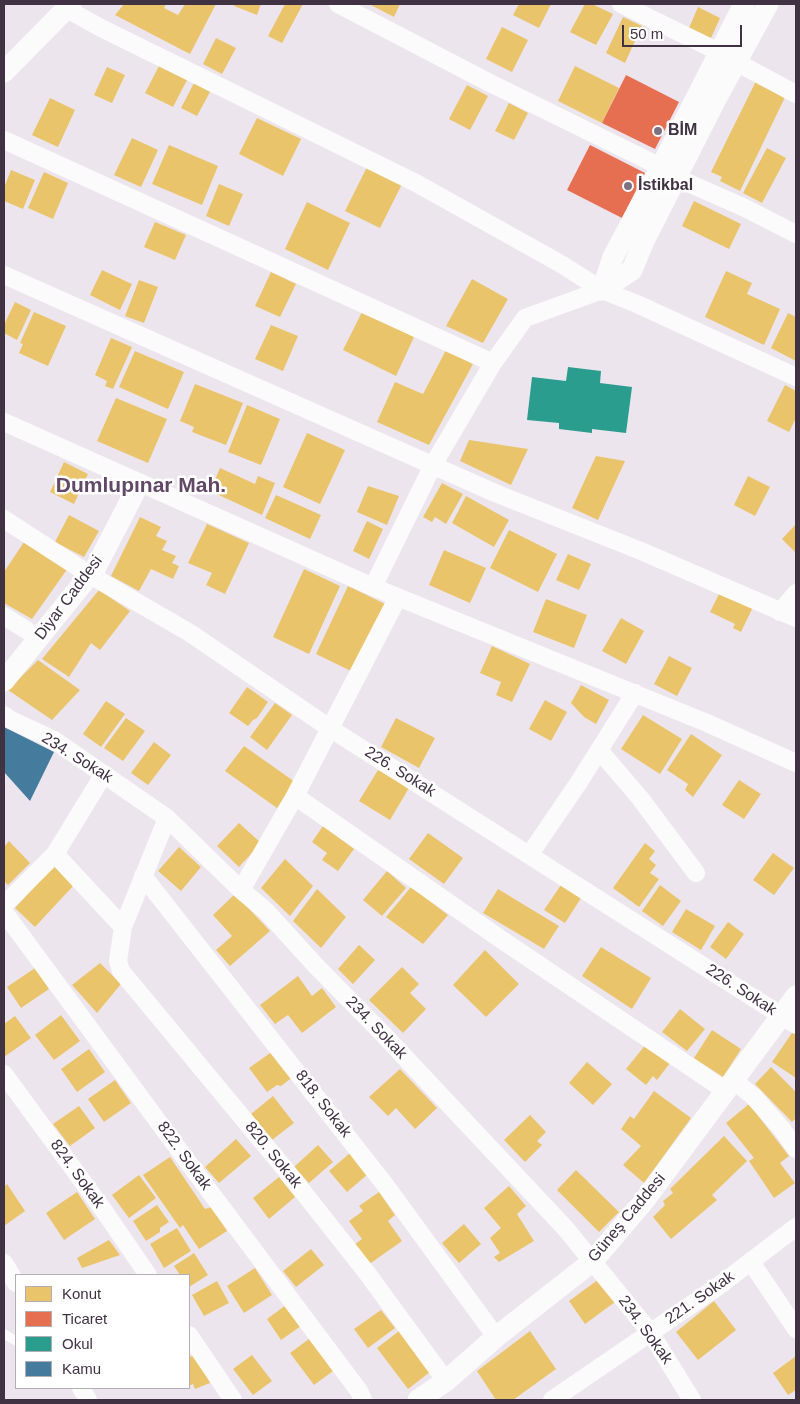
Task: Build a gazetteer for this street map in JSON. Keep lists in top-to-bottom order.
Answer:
{
  "streets": {
    "street": [
      "Diyar Caddesi",
      "234. Sokak",
      "226. Sokak",
      "818. Sokak",
      "820. Sokak",
      "822. Sokak",
      "824. Sokak",
      "Güneş Caddesi",
      "221. Sokak"
    ]
  },
  "crossings": [
    ["Diyar Caddesi", "226. Sokak"],
    ["234. Sokak", "820. Sokak"],
    ["234. Sokak", "Güneş Caddesi"],
    ["234. Sokak", "221. Sokak"],
    ["226. Sokak", "Güneş Caddesi"],
    ["818. Sokak", "820. Sokak"],
    ["818. Sokak", "Güneş Caddesi"],
    ["820. Sokak", "Güneş Caddesi"]
  ],
  "districts": ["Dumlupınar Mah."],
  "places": ["BİM", "İstikbal"],
  "legend": [
    "Konut",
    "Ticaret",
    "Okul",
    "Kamu"
  ],
  "scale_bar": "50 m"
}
